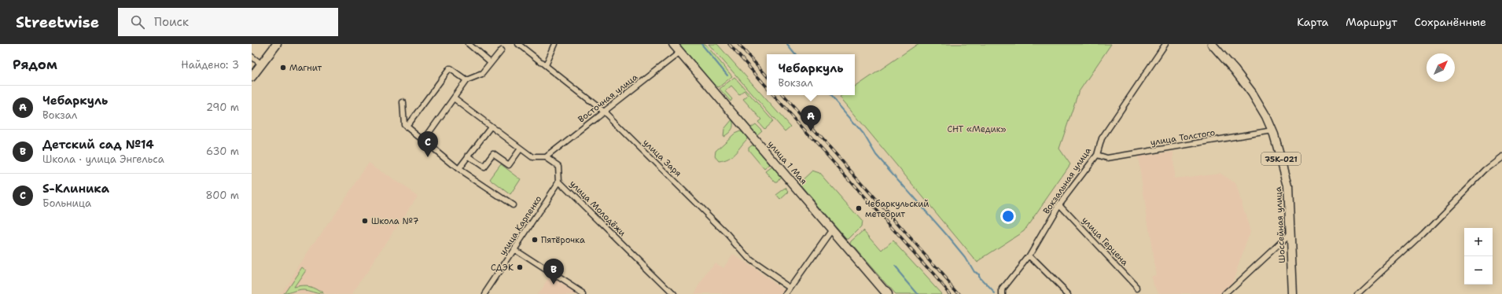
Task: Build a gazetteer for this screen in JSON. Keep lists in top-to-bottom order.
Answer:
{
  "streets": {
    "main road": ["75К-021", "улица 1 Мая", "Шоссейная улица"],
    "street": [
      "Восточная улица",
      "улица Толстого",
      "улица Заря",
      "Вокзальная улица",
      "улица Молодёжи",
      "улица Карпенко",
      "улица Герцена"
    ]
  },
  "crossings": [
    ["Восточная улица", "улица Заря"],
    ["Восточная улица", "улица 1 Мая"],
    ["Восточная улица", "улица Молодёжи"],
    ["улица Толстого", "Вокзальная улица"],
    ["улица Толстого", "Шоссейная улица"],
    ["Вокзальная улица", "улица Герцена"],
    ["улица Молодёжи", "улица Карпенко"]
  ],
  "parks": ["СНТ «Медик»"],
  "places": [
    "Магнит",
    "Чебаркульский метеорит",
    "Школа №7",
    "Пятёрочка",
    "СДЭК"
  ],
  "north": "top right",
  "page": {
    "header": "Streetwise",
    "search": "Поиск",
    "nav": ["Карта", "Маршрут", "Сохранённые"],
    "heading": ["Рядом", "Найдено: 3"],
    "popup": ["Чебаркуль", "Вокзал"],
    "list": [
      {
        "mark": "A",
        "name": "Чебаркуль",
        "note": "Вокзал",
        "value": "290 m"
      },
      {
        "mark": "B",
        "name": "Детский сад №14",
        "note": "Школа · улица Энгельса",
        "value": "630 m"
      },
      {
        "mark": "C",
        "name": "S-Клиника",
        "note": "Больница",
        "value": "800 m"
      }
    ],
    "pins": ["A", "C", "B"],
    "map_buttons": ["+", "−"]
  }
}
